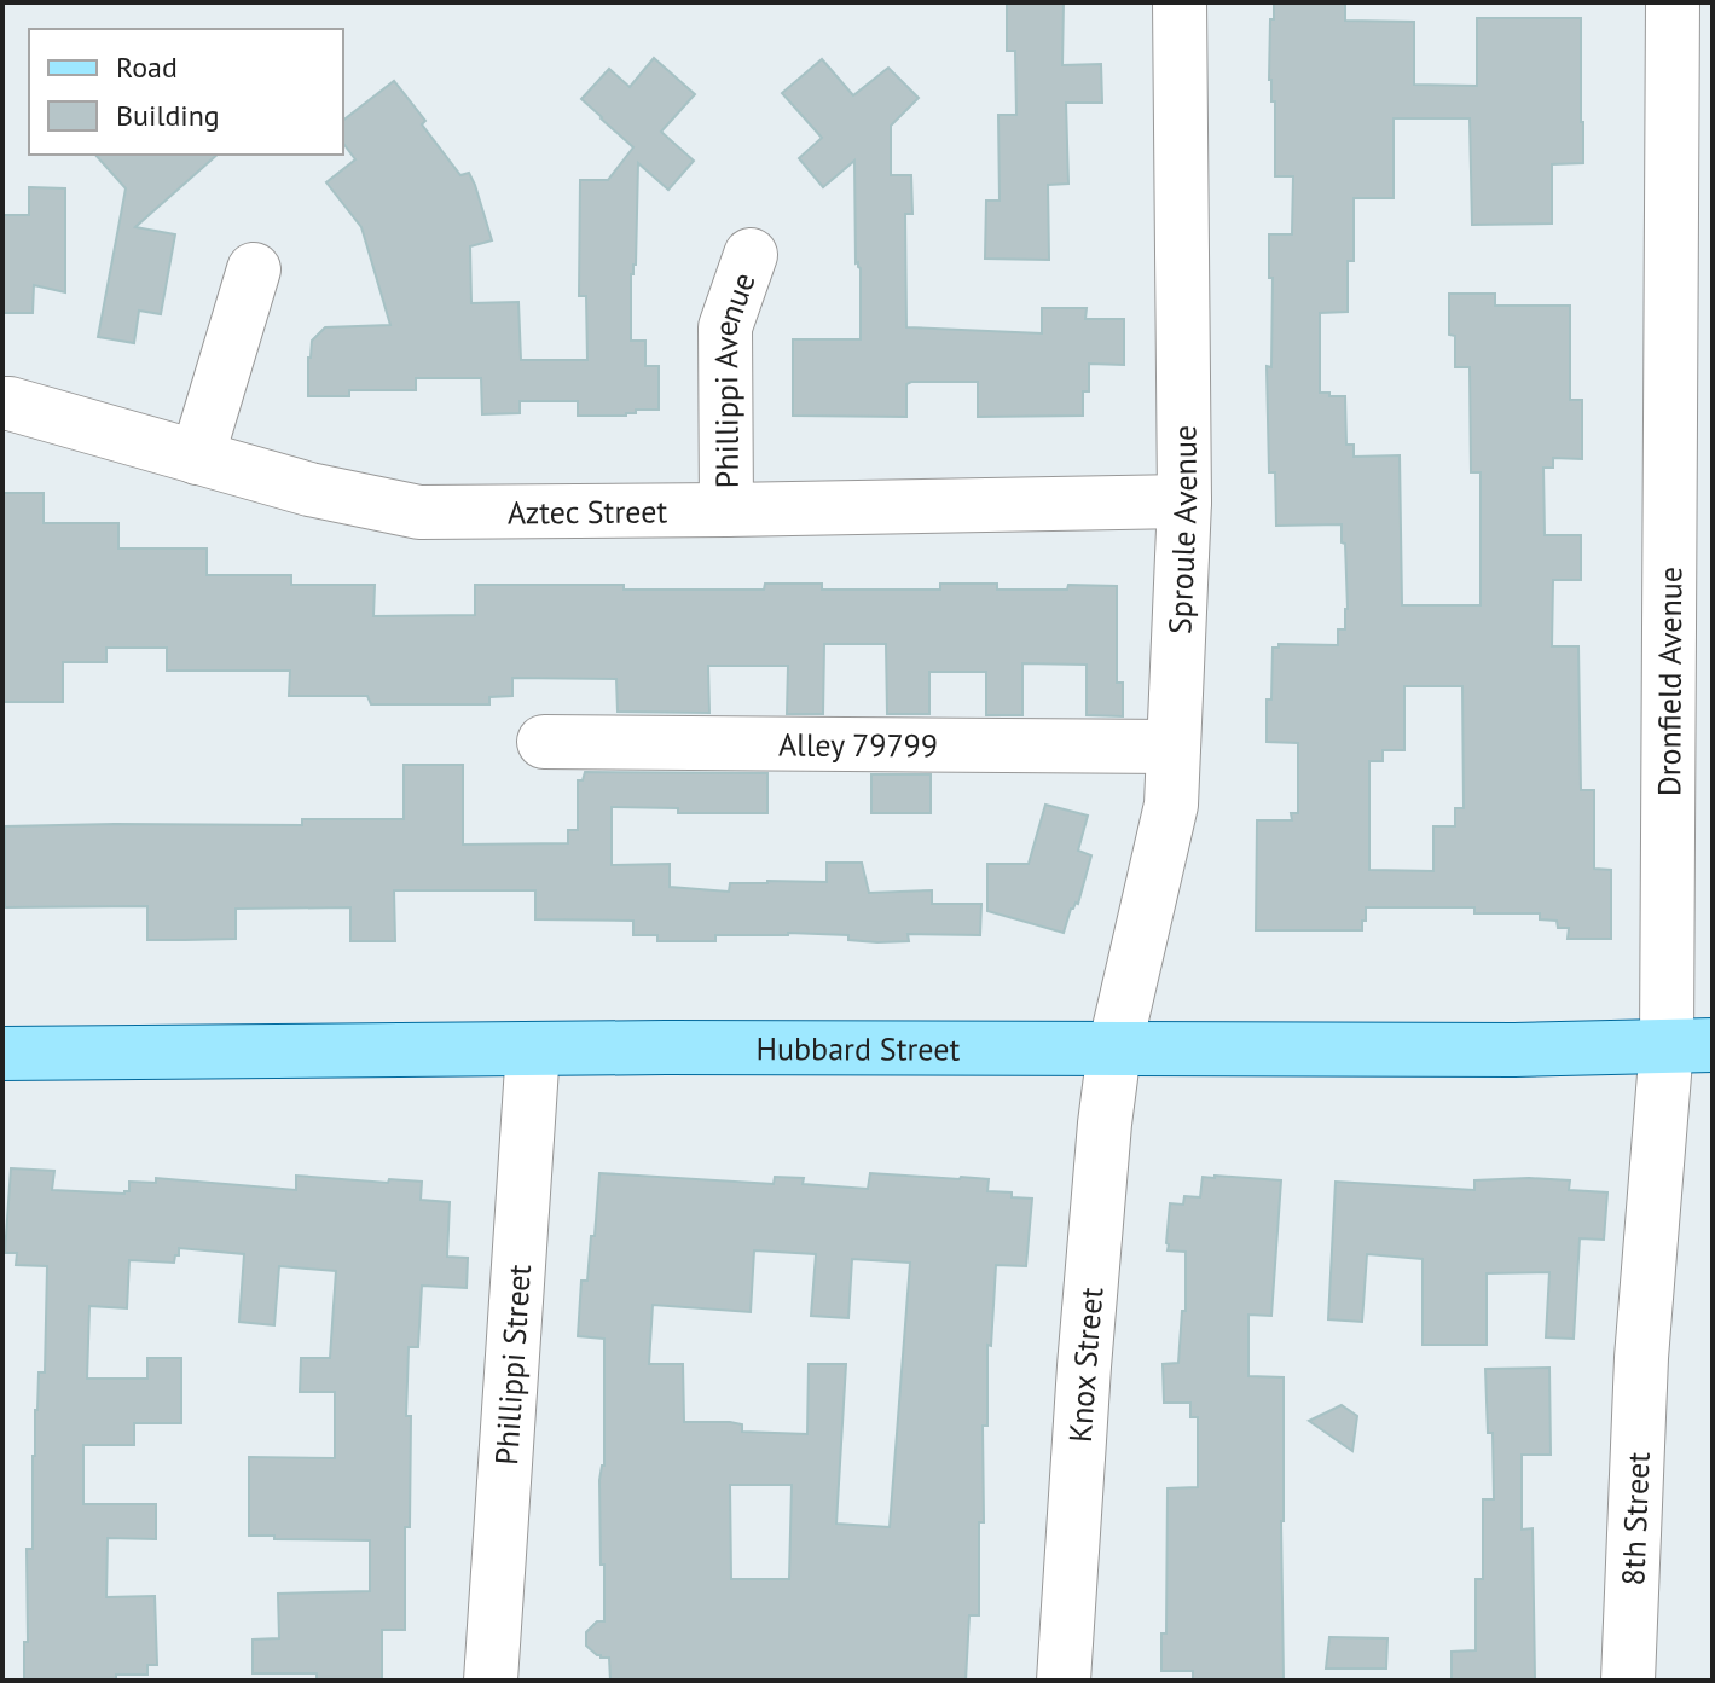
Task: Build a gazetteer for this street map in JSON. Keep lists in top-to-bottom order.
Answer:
{
  "streets": {
    "main road": ["Hubbard Street"],
    "street": [
      "Phillippi Avenue",
      "Aztec Street",
      "Sproule Avenue",
      "Dronfield Avenue",
      "Alley 79799",
      "Phillippi Street",
      "Knox Street",
      "8th Street"
    ]
  },
  "crossings": [
    ["Phillippi Avenue", "Aztec Street"],
    ["Aztec Street", "Sproule Avenue"],
    ["Sproule Avenue", "Alley 79799"],
    ["Sproule Avenue", "Hubbard Street"],
    ["Sproule Avenue", "Knox Street"],
    ["Dronfield Avenue", "Hubbard Street"],
    ["Dronfield Avenue", "8th Street"],
    ["Hubbard Street", "Phillippi Street"],
    ["Hubbard Street", "Knox Street"]
  ],
  "legend": ["Road", "Building"]
}
